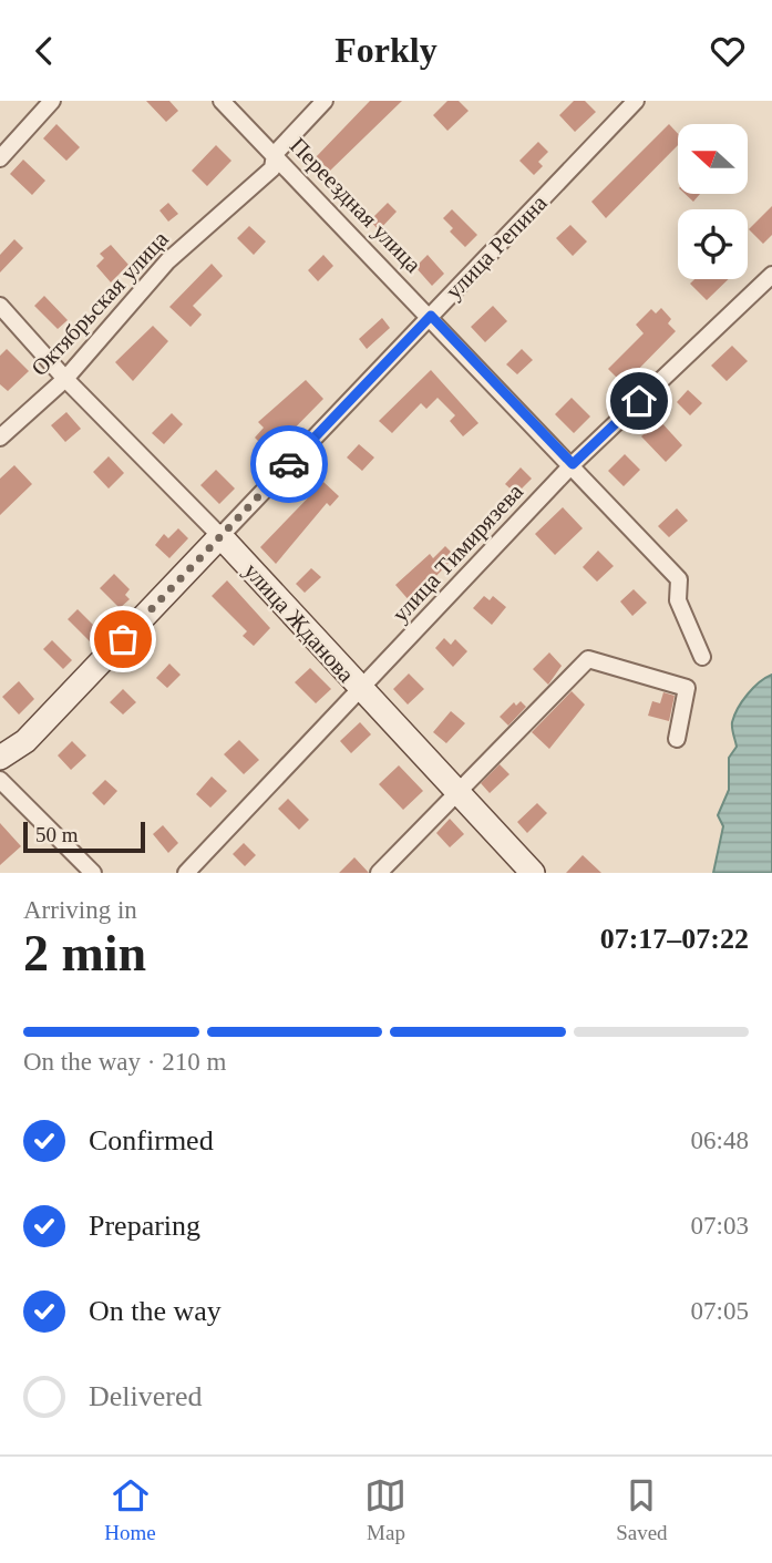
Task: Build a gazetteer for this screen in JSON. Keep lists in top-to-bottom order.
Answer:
{
  "streets": {
    "street": [
      "Переездная улица",
      "улица Репина",
      "Октябрьская улица",
      "улица Тимирязева",
      "улица Жданова"
    ]
  },
  "crossings": [
    ["Переездная улица", "улица Репина"],
    ["Переездная улица", "Октябрьская улица"],
    ["Переездная улица", "улица Тимирязева"],
    ["улица Репина", "улица Жданова"],
    ["Октябрьская улица", "улица Жданова"],
    ["улица Тимирязева", "улица Жданова"]
  ],
  "scale_bar": "50 m",
  "north": "left",
  "page": {
    "header": "Forkly",
    "scale": "50 m",
    "heading": ["2 min", "Arriving in", "07:17–07:22"],
    "bar": "On the way · 210 m",
    "list": [
      ["Confirmed", "06:48"],
      ["Preparing", "07:03"],
      ["On the way", "07:05"],
      "Delivered"
    ],
    "tabs": ["Home", "Map", "Saved"]
  }
}
